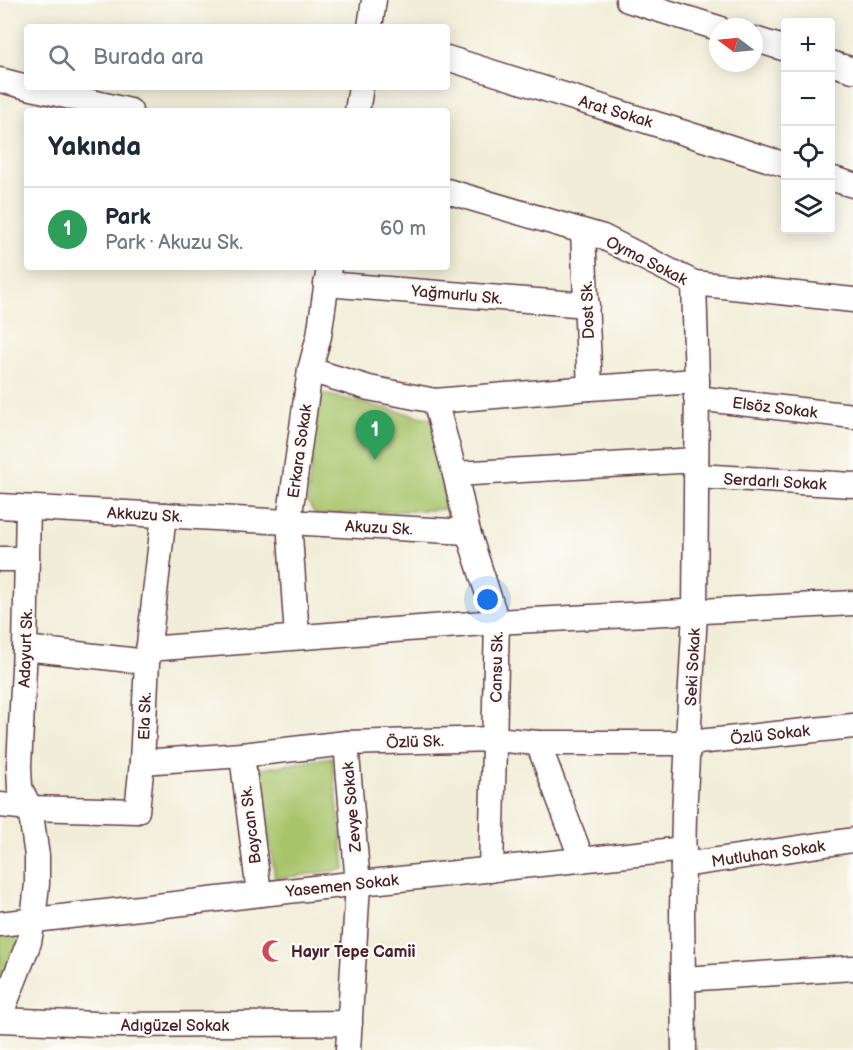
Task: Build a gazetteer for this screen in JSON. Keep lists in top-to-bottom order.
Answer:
{
  "streets": {
    "street": [
      "Arat Sokak",
      "Oyma Sokak",
      "Yağmurlu Sk.",
      "Dost Sk.",
      "Elsöz Sokak",
      "Erkara Sokak",
      "Serdarlı Sokak",
      "Akkuzu Sk.",
      "Akuzu Sk.",
      "Adayurt Sk.",
      "Cansu Sk.",
      "Seki Sokak",
      "Ela Sk.",
      "Özlü Sokak",
      "Özlü Sk.",
      "Zevye Sokak",
      "Baycan Sk.",
      "Mutluhan Sokak",
      "Yasemen Sokak",
      "Adıgüzel Sokak"
    ]
  },
  "crossings": [
    ["Oyma Sokak", "Dost Sk."],
    ["Oyma Sokak", "Seki Sokak"],
    ["Yağmurlu Sk.", "Dost Sk."],
    ["Yağmurlu Sk.", "Erkara Sokak"],
    ["Dost Sk.", "Elsöz Sokak"],
    ["Elsöz Sokak", "Erkara Sokak"],
    ["Elsöz Sokak", "Cansu Sk."],
    ["Elsöz Sokak", "Seki Sokak"],
    ["Erkara Sokak", "Akkuzu Sk."],
    ["Erkara Sokak", "Akuzu Sk."],
    ["Serdarlı Sokak", "Cansu Sk."],
    ["Serdarlı Sokak", "Seki Sokak"],
    ["Akkuzu Sk.", "Akuzu Sk."],
    ["Akkuzu Sk.", "Adayurt Sk."],
    ["Akkuzu Sk.", "Ela Sk."],
    ["Akuzu Sk.", "Cansu Sk."],
    ["Adayurt Sk.", "Ela Sk."],
    ["Adayurt Sk.", "Yasemen Sokak"],
    ["Adayurt Sk.", "Adıgüzel Sokak"],
    ["Cansu Sk.", "Özlü Sk."],
    ["Cansu Sk.", "Yasemen Sokak"],
    ["Seki Sokak", "Özlü Sokak"],
    ["Seki Sokak", "Özlü Sk."],
    ["Seki Sokak", "Mutluhan Sokak"],
    ["Seki Sokak", "Yasemen Sokak"],
    ["Ela Sk.", "Özlü Sk."],
    ["Özlü Sokak", "Özlü Sk."],
    ["Özlü Sk.", "Zevye Sokak"],
    ["Özlü Sk.", "Baycan Sk."],
    ["Zevye Sokak", "Yasemen Sokak"],
    ["Zevye Sokak", "Adıgüzel Sokak"],
    ["Baycan Sk.", "Yasemen Sokak"],
    ["Mutluhan Sokak", "Yasemen Sokak"]
  ],
  "places": {
    "mosque": ["Hayır Tepe Camii"]
  },
  "north": "left",
  "page": {
    "map_buttons": ["+", "−"],
    "search": "Burada ara",
    "heading": "Yakında",
    "list": [
      {
        "mark": "1",
        "name": "Park",
        "note": "Park · Akuzu Sk.",
        "value": "60 m"
      }
    ],
    "pins": "1"
  }
}
